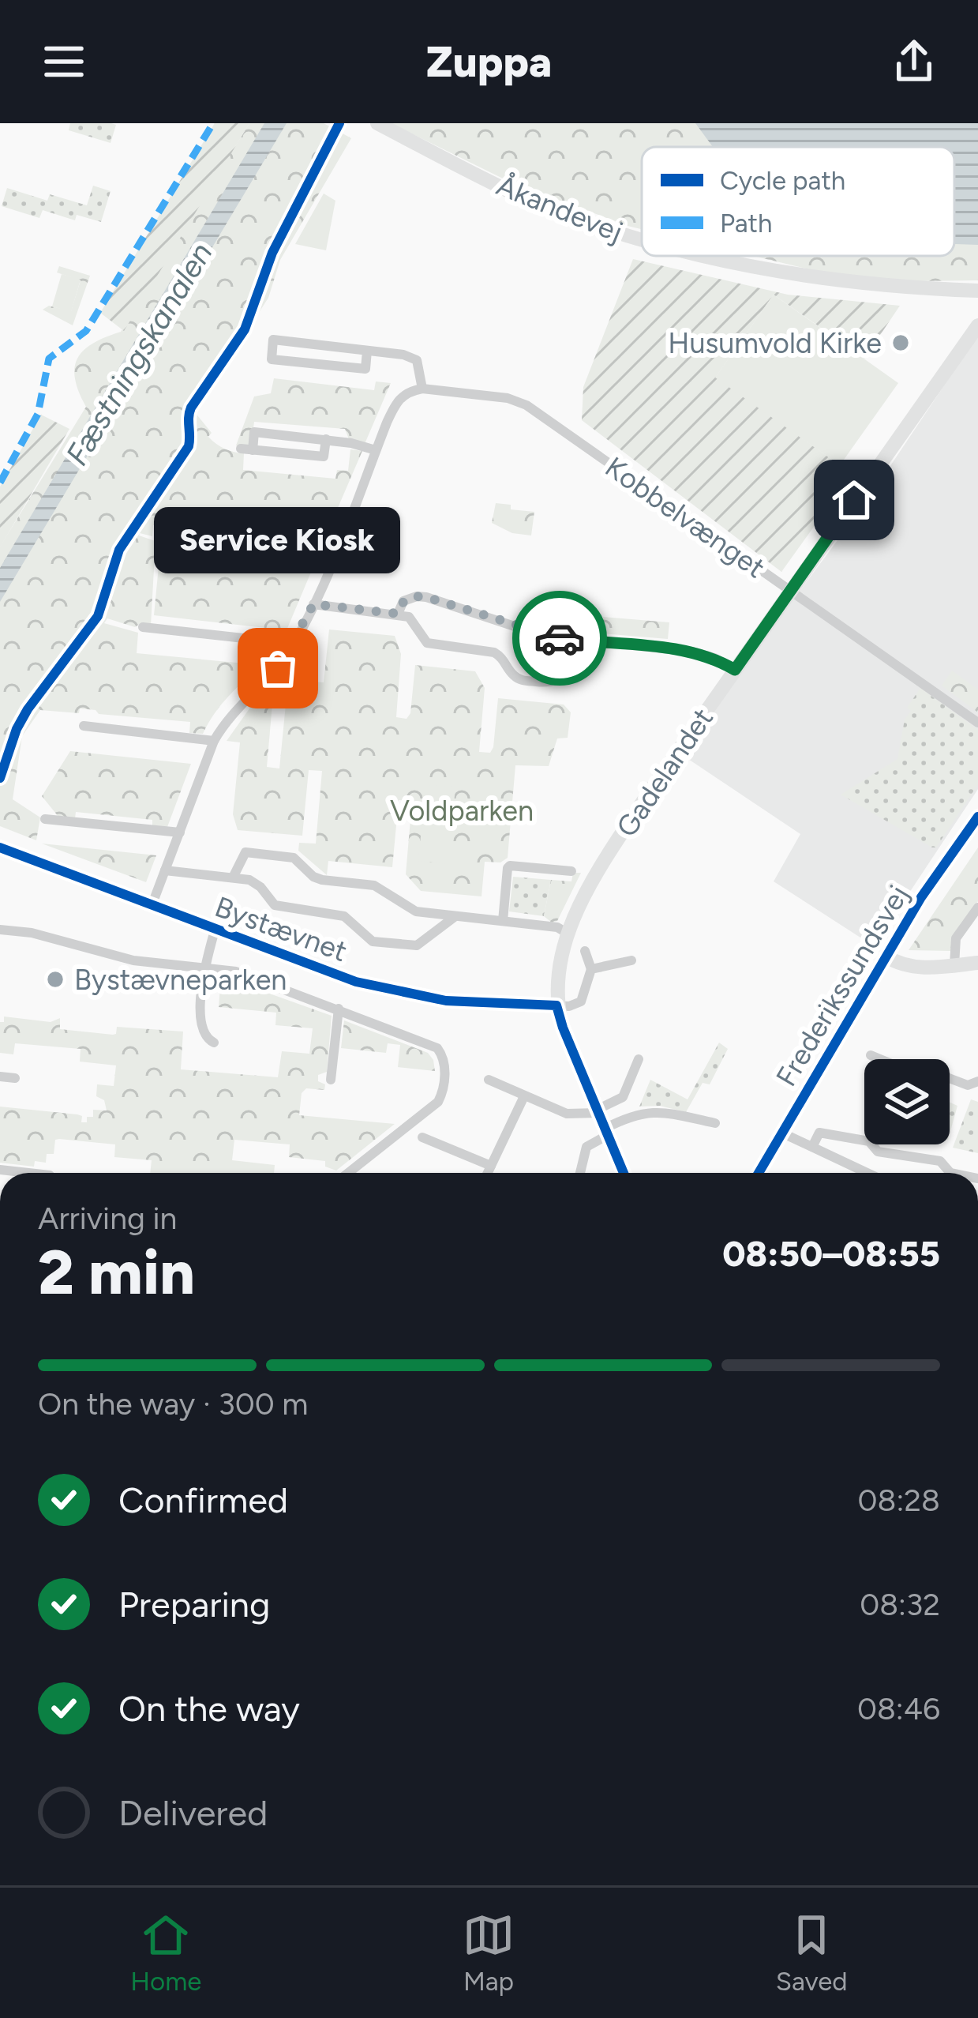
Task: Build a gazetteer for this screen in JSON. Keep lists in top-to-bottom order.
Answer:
{
  "streets": {
    "street": [
      "Åkandevej",
      "Kobbelvænget",
      "Gadelandet",
      "Bystævnet",
      "Frederikssundsvej"
    ]
  },
  "crossings": [
    ["Kobbelvænget", "Gadelandet"],
    ["Gadelandet", "Bystævnet"]
  ],
  "water": ["Fæstningskanalen"],
  "parks": ["Voldparken"],
  "places": ["Husumvold Kirke", "Service Kiosk", "Bystævneparken"],
  "legend": ["Cycle path", "Path"],
  "page": {
    "header": "Zuppa",
    "bubble": "Service Kiosk",
    "heading": ["2 min", "Arriving in", "08:50–08:55"],
    "bar": "On the way · 300 m",
    "list": [
      ["Confirmed", "08:28"],
      ["Preparing", "08:32"],
      ["On the way", "08:46"],
      "Delivered"
    ],
    "tabs": ["Home", "Map", "Saved"]
  }
}
